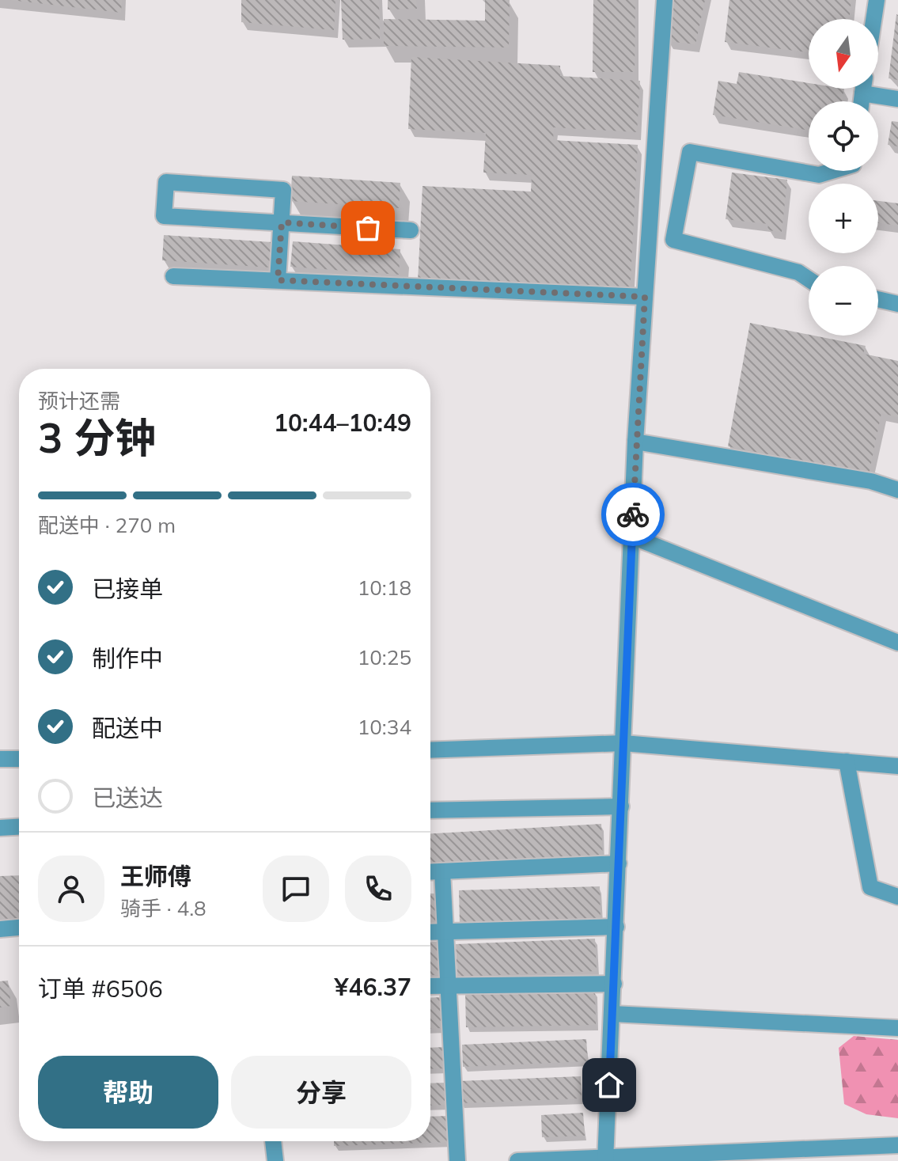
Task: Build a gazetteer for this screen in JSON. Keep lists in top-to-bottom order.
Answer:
{
  "north": "bottom",
  "page": {
    "map_buttons": ["+", "−"],
    "heading": ["3 分钟", "预计还需", "10:44–10:49"],
    "panel": [
      "王师傅",
      "骑手 · 4.8",
      "订单 #6506",
      "¥46.37"
    ],
    "bar": "配送中 · 270 m",
    "list": [
      ["已接单", "10:18"],
      ["制作中", "10:25"],
      ["配送中", "10:34"],
      "已送达"
    ],
    "buttons": ["帮助", "分享"]
  }
}
